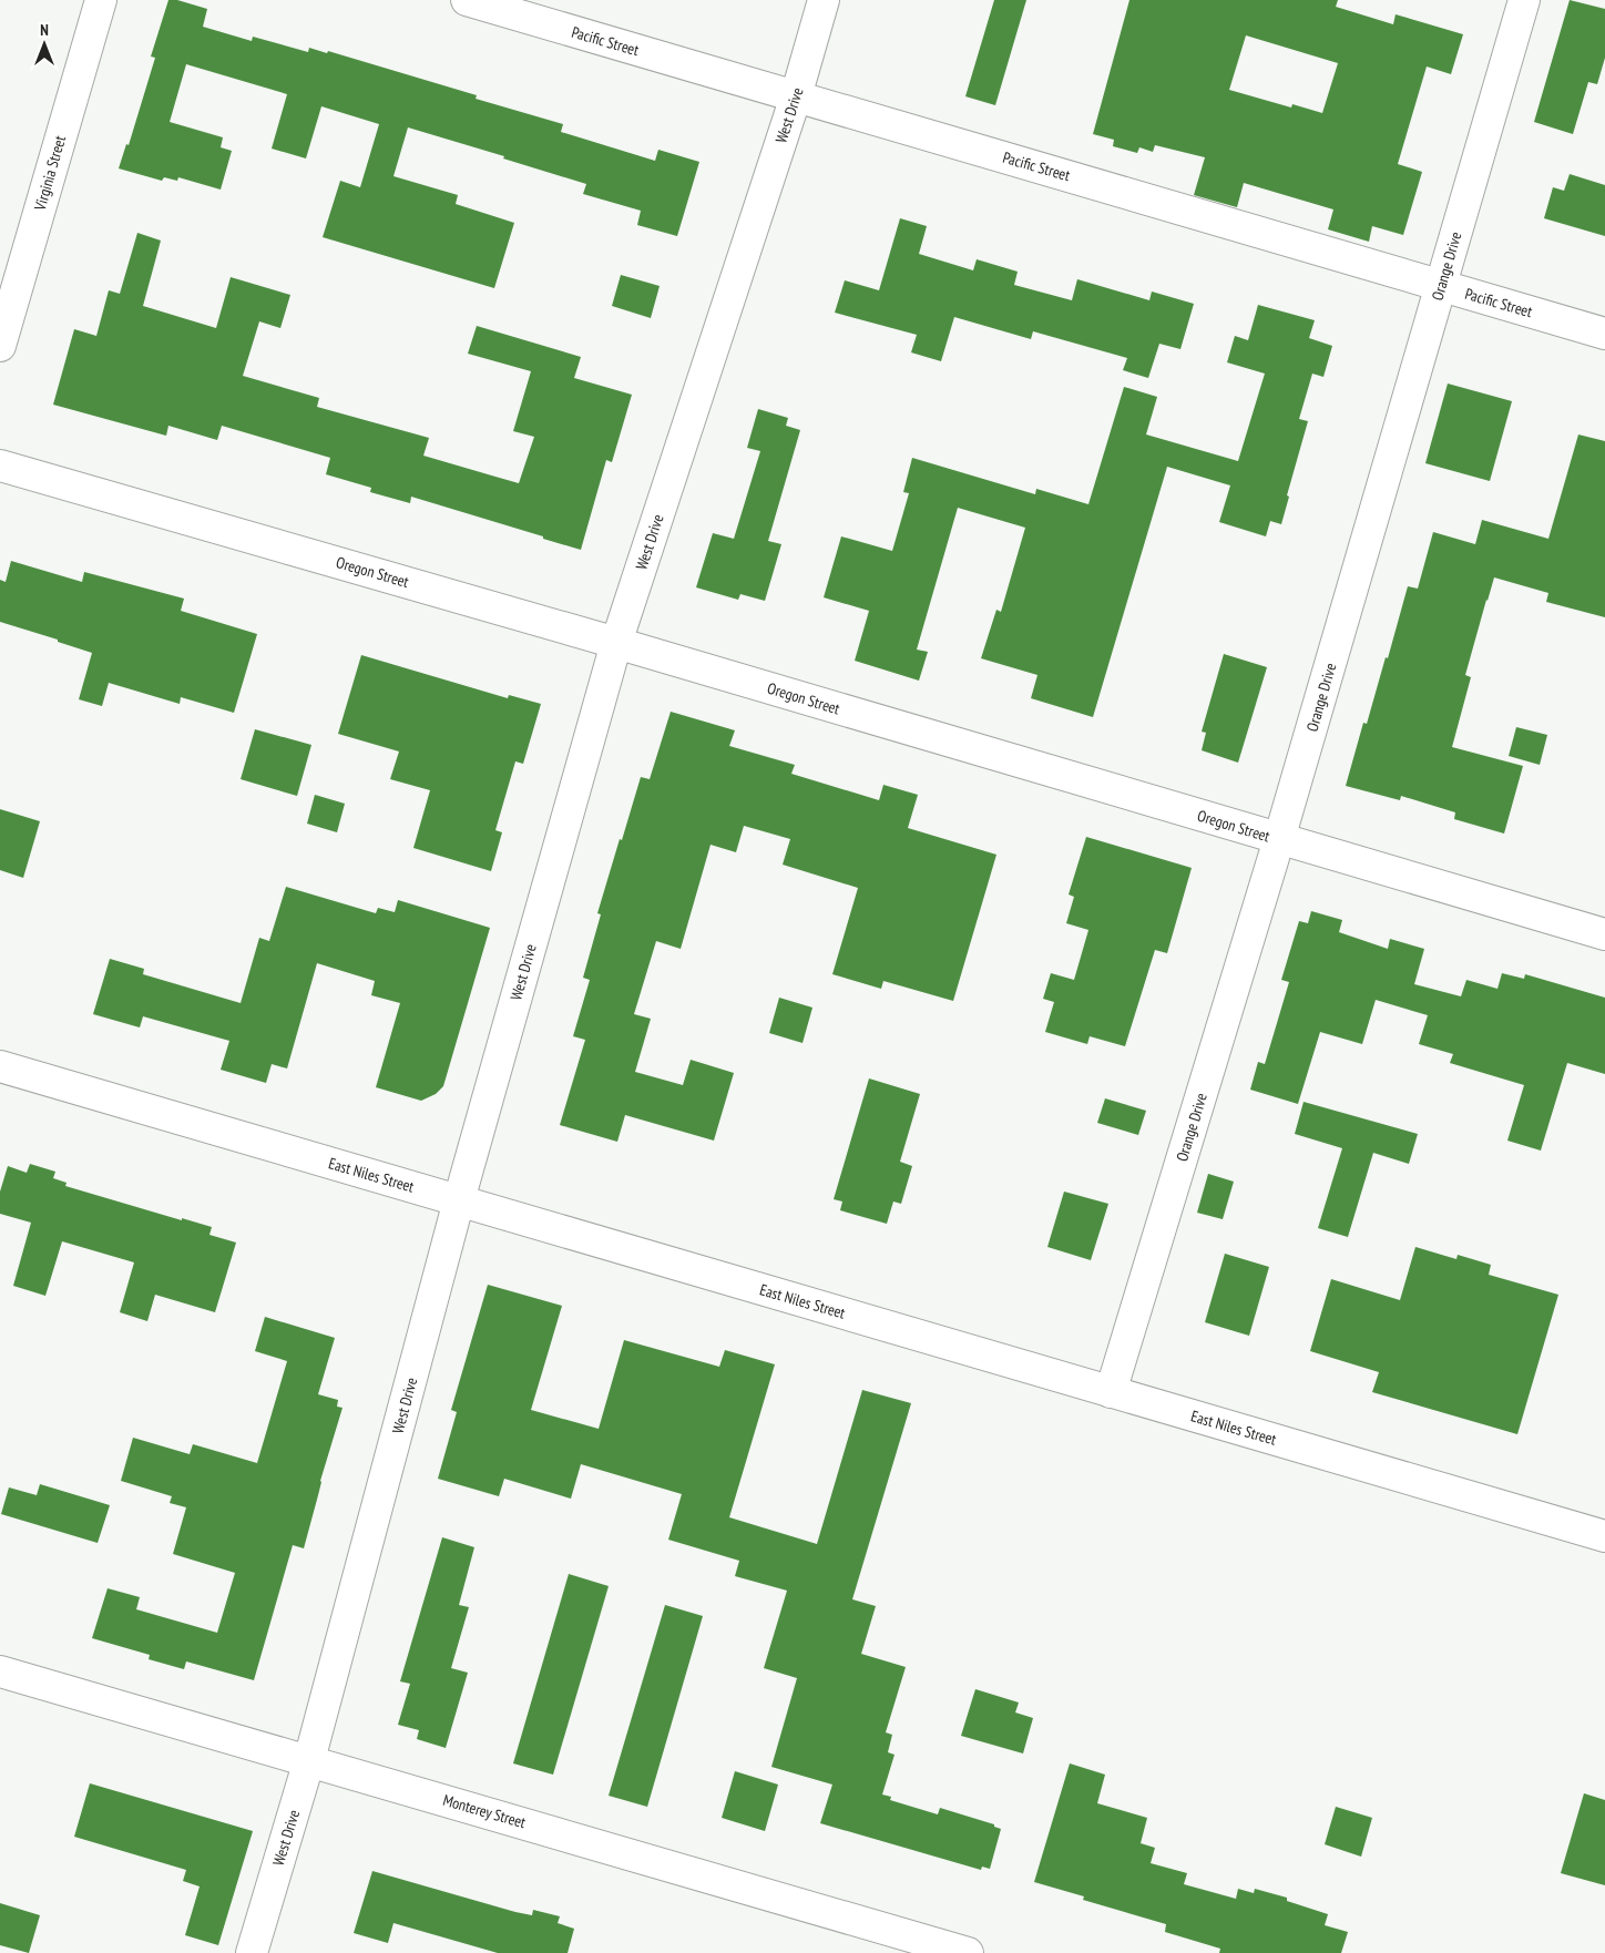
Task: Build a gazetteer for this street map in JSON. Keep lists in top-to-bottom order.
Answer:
{
  "streets": {
    "street": [
      "Pacific Street",
      "West Drive",
      "Virginia Street",
      "Orange Drive",
      "Oregon Street",
      "East Niles Street",
      "Monterey Street"
    ]
  },
  "crossings": [
    ["Pacific Street", "West Drive"],
    ["Pacific Street", "Orange Drive"],
    ["West Drive", "Oregon Street"],
    ["West Drive", "East Niles Street"],
    ["West Drive", "Monterey Street"],
    ["Orange Drive", "Oregon Street"],
    ["Orange Drive", "East Niles Street"]
  ],
  "north": "top"
}
